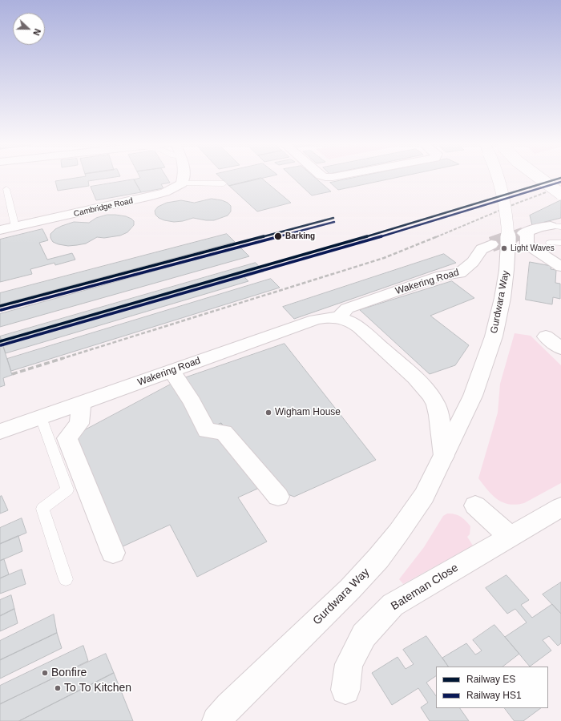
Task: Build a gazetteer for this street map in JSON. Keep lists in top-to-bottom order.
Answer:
{
  "streets": {
    "street": [
      "Cambridge Road",
      "Wakering Road",
      "Gurdwara Way",
      "Bateman Close"
    ]
  },
  "crossings": [
    ["Wakering Road", "Gurdwara Way"]
  ],
  "places": [
    "Barking",
    "Light Waves",
    "Wigham House",
    "Bonfire",
    "To To Kitchen"
  ],
  "lines": ["rail line ES", "rail line HS1"],
  "legend": ["Railway ES", "Railway HS1"],
  "north": "right"
}
